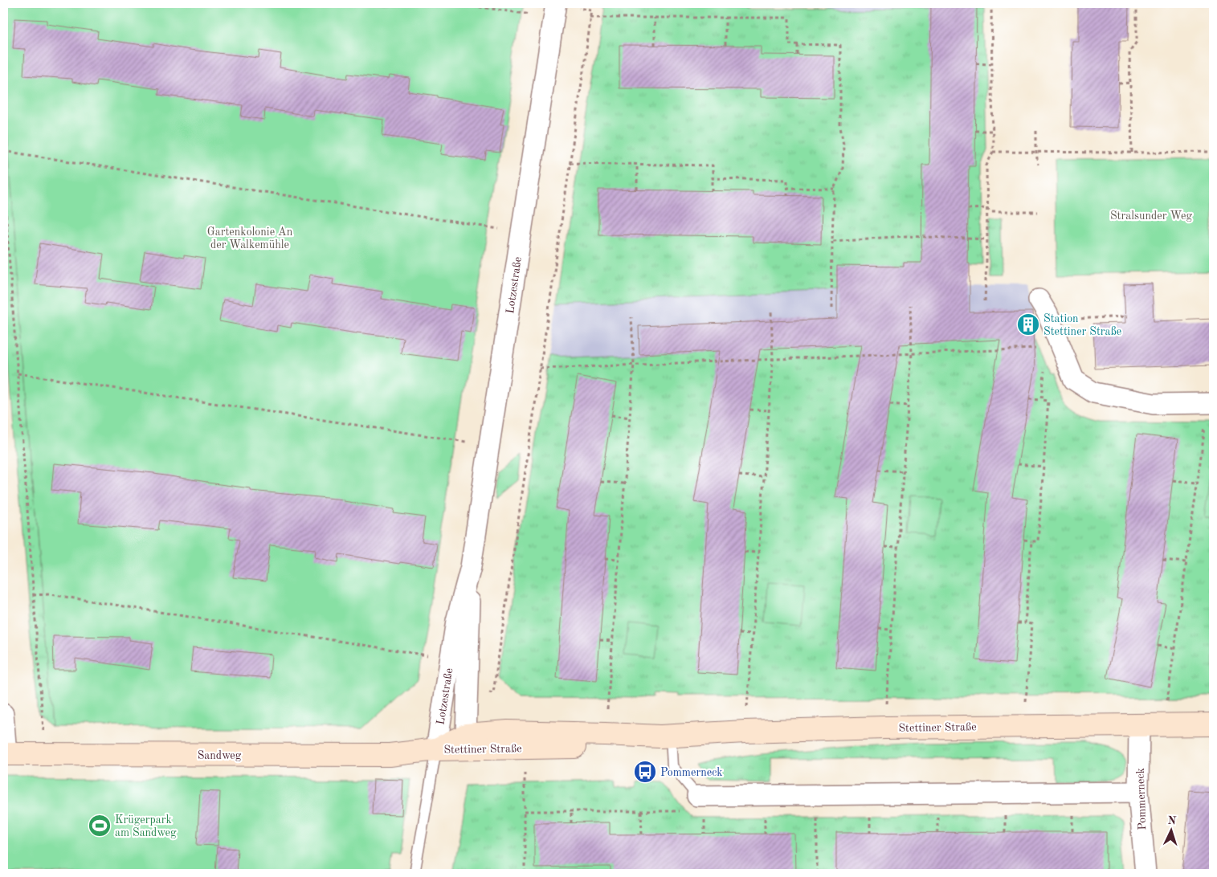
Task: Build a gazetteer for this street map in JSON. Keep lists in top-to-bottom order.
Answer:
{
  "streets": {
    "street": [
      "Lotzestraße",
      "Stettiner Straße",
      "Sandweg",
      "Pommerneck"
    ]
  },
  "crossings": [
    ["Lotzestraße", "Stettiner Straße"],
    ["Lotzestraße", "Sandweg"],
    ["Stettiner Straße", "Sandweg"],
    ["Stettiner Straße", "Pommerneck"]
  ],
  "parks": ["Stralsunder Weg", "Gartenkolonie An der Walkemühle"],
  "places": {
    "building": ["Station Stettiner Straße"],
    "bus stop": ["Pommerneck"],
    "sports": ["Krügerpark am Sandweg"]
  },
  "north": "top"
}
